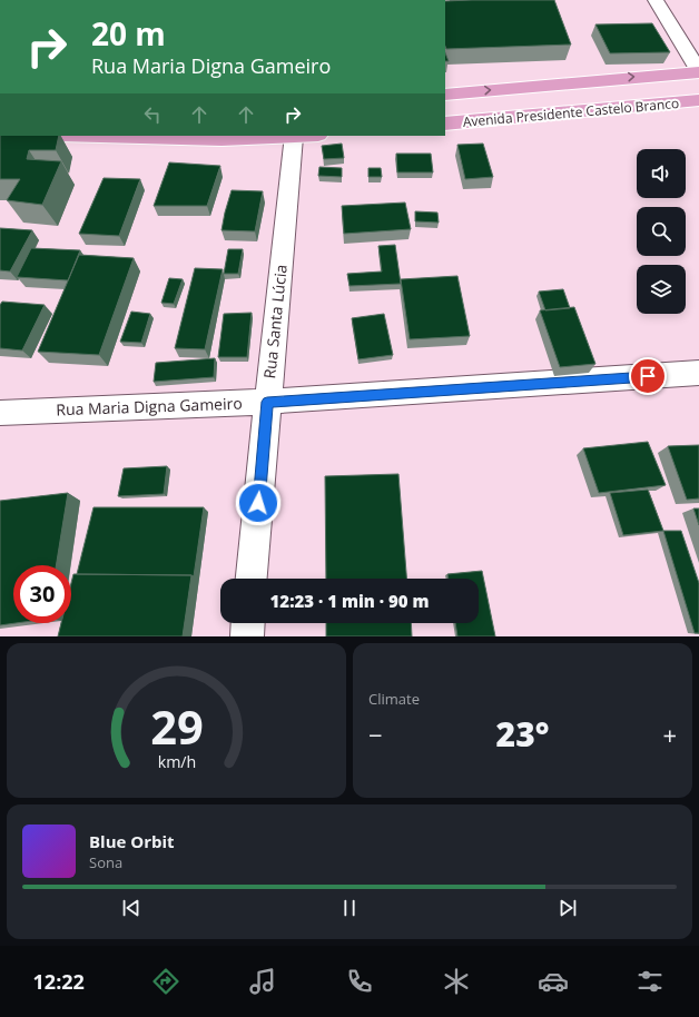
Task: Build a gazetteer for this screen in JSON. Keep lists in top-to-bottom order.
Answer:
{
  "streets": {
    "main road": ["Avenida Presidente Castelo Branco"],
    "street": ["Rua Santa Lúcia", "Rua Maria Digna Gameiro"]
  },
  "crossings": [
    ["Rua Santa Lúcia", "Rua Maria Digna Gameiro"]
  ],
  "page": {
    "turn": ["20 m", "Rua Maria Digna Gameiro"],
    "limit": "30",
    "trip": "12:23 · 1 min · 90 m",
    "tile": "Climate",
    "heat": ["−", "23°", "+"],
    "song": ["Blue Orbit", "Sona"],
    "tabs": "12:22",
    "gauge": ["29", "km/h"]
  }
}
